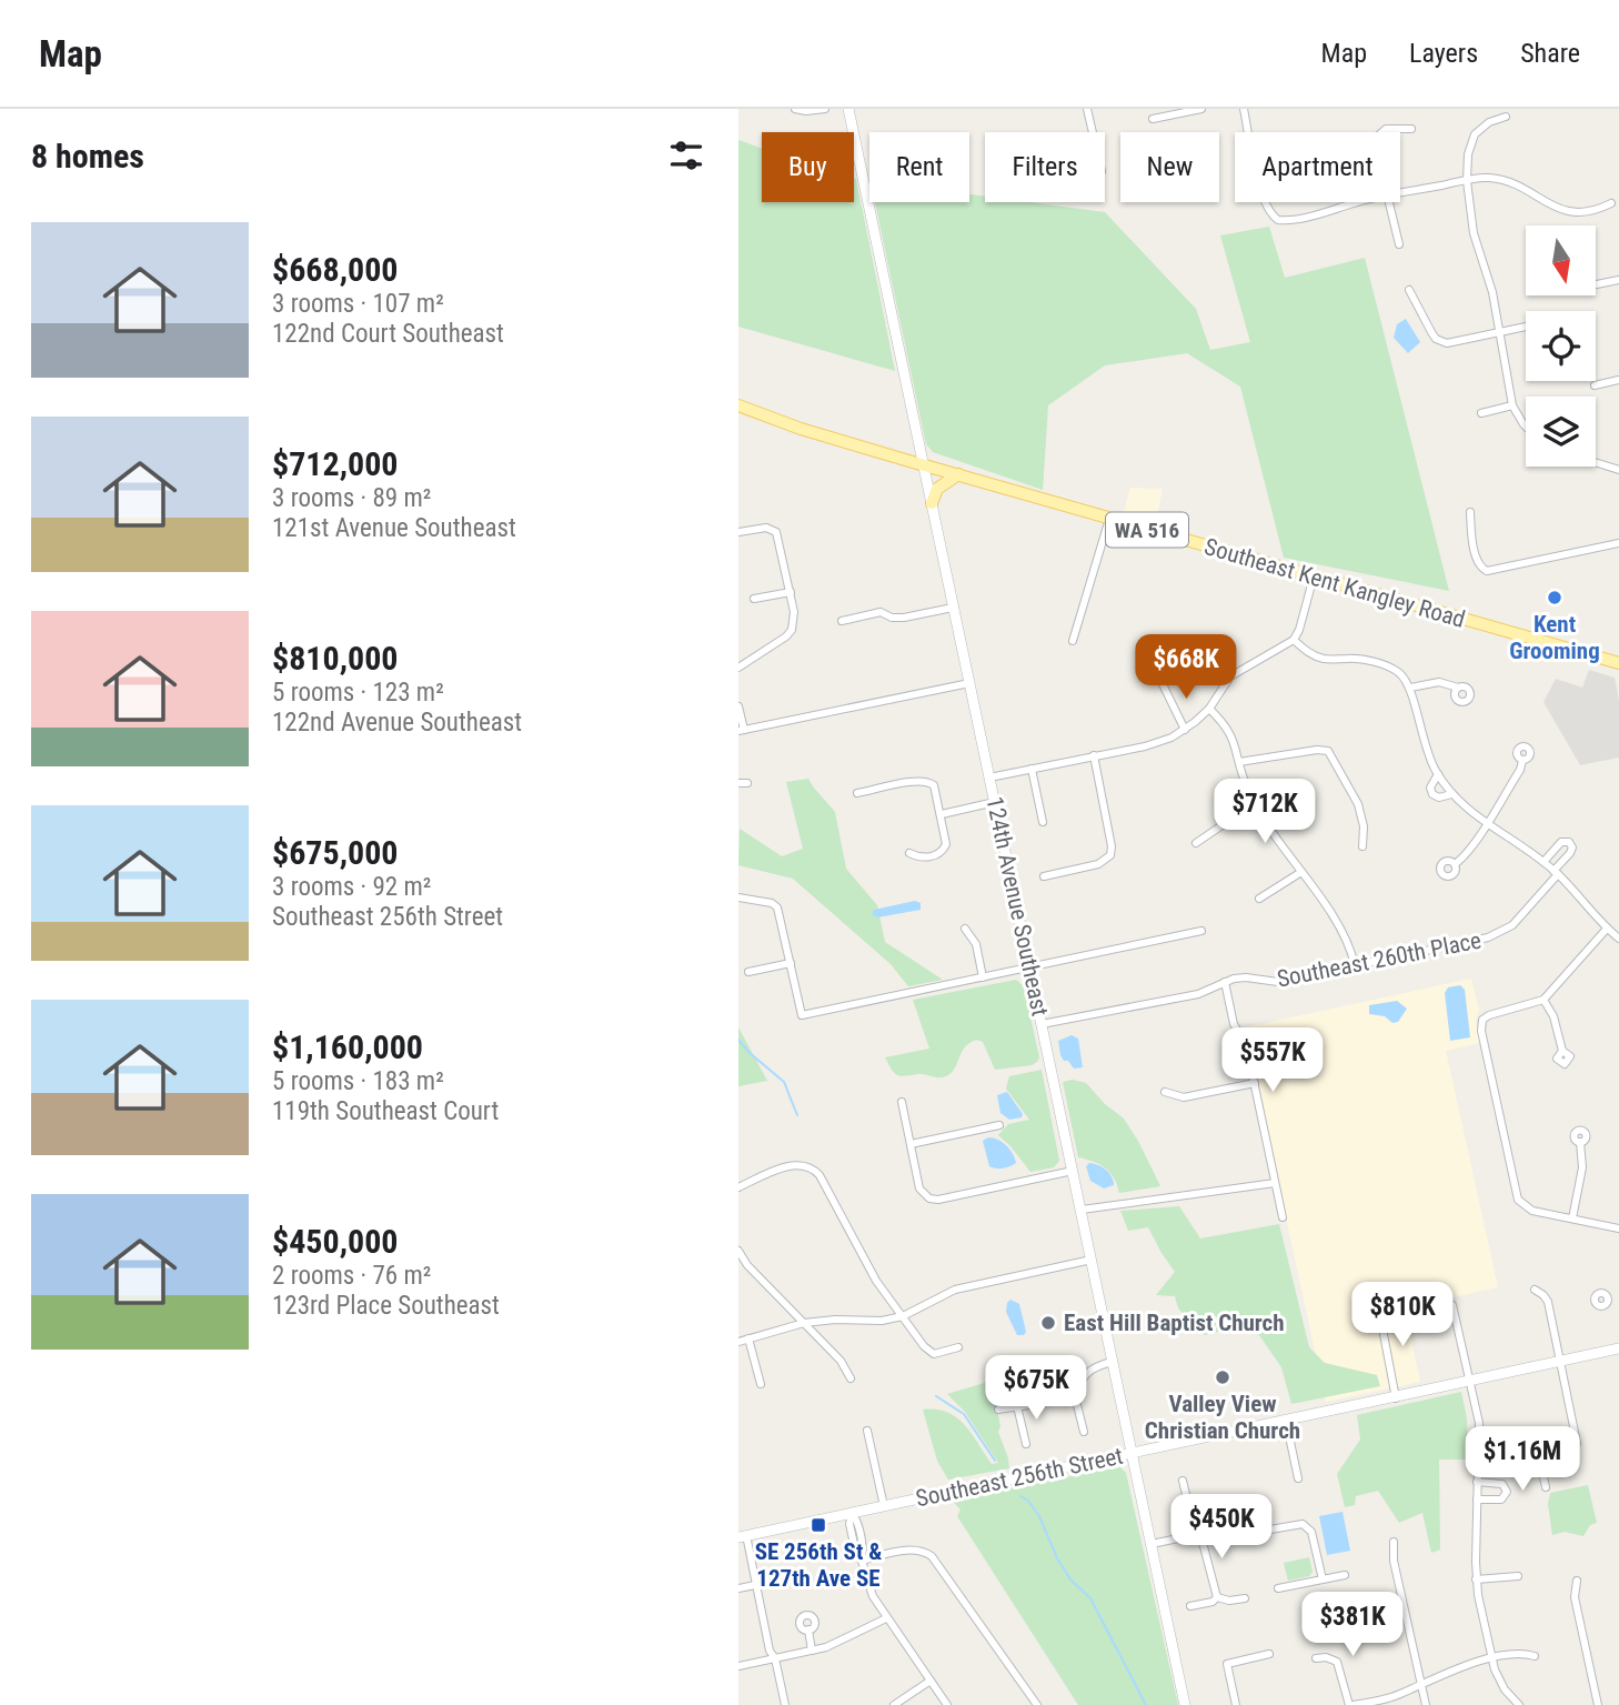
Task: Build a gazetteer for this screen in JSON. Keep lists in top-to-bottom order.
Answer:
{
  "streets": {
    "main road": ["WA 516", "Southeast Kent Kangley Road"],
    "street": ["124th Avenue Southeast", "Southeast 260th Place", "Southeast 256th Street"]
  },
  "crossings": [
    ["Southeast Kent Kangley Road", "124th Avenue Southeast"],
    ["124th Avenue Southeast", "Southeast 260th Place"],
    ["124th Avenue Southeast", "Southeast 256th Street"]
  ],
  "places": {
    "other": ["Kent Grooming", "East Hill Baptist Church", "Valley View Christian Church"],
    "transit": ["SE 256th St & 127th Ave SE"]
  },
  "north": "bottom",
  "page": {
    "header": "Map",
    "nav": ["Map", "Layers", "Share"],
    "heading": "8 homes",
    "chip": [
      "Buy",
      "Rent",
      "Filters",
      "New",
      "Apartment"
    ],
    "list": [
      {
        "name": "$668,000",
        "note": "3 rooms · 107 m² · 122nd Court Southeast"
      },
      {
        "name": "$712,000",
        "note": "3 rooms · 89 m² · 121st Avenue Southeast"
      },
      {
        "name": "$810,000",
        "note": "5 rooms · 123 m² · 122nd Avenue Southeast"
      },
      {
        "name": "$675,000",
        "note": "3 rooms · 92 m² · Southeast 256th Street"
      },
      {
        "name": "$1,160,000",
        "note": "5 rooms · 183 m² · 119th Southeast Court"
      },
      {
        "name": "$450,000",
        "note": "2 rooms · 76 m² · 123rd Place Southeast"
      }
    ],
    "price": [
      "$668K",
      "$712K",
      "$557K",
      "$810K",
      "$675K",
      "$1.16M",
      "$450K",
      "$381K"
    ]
  }
}
